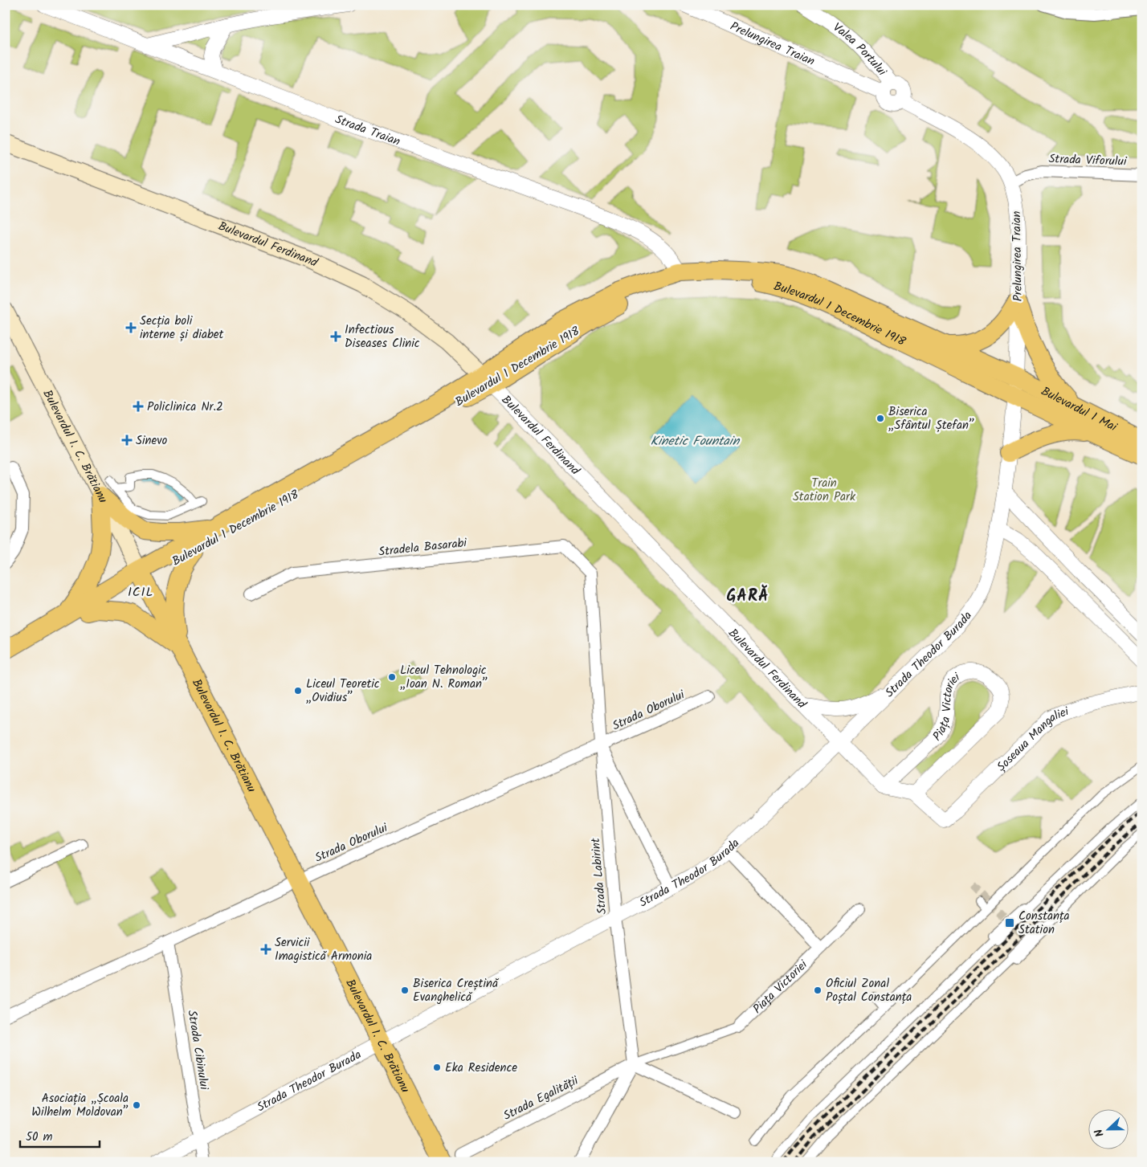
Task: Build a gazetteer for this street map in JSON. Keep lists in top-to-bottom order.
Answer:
{
  "streets": {
    "main road": [
      "Bulevardul Ferdinand",
      "Bulevardul 1 Decembrie 1918",
      "Bulevardul 1 Mai",
      "Bulevardul I. C. Brătianu"
    ],
    "street": [
      "Prelungirea Traian",
      "Valea Portului",
      "Strada Traian",
      "Strada Viforului",
      "Stradela Basarabi",
      "Strada Theodor Burada",
      "Piața Victoriei",
      "Strada Oborului",
      "Șoseaua Mangaliei",
      "Strada Labirint",
      "Strada Cibinului",
      "Strada Egalității"
    ]
  },
  "crossings": [
    ["Prelungirea Traian", "Valea Portului"],
    ["Prelungirea Traian", "Strada Viforului"],
    ["Prelungirea Traian", "Bulevardul 1 Decembrie 1918"],
    ["Prelungirea Traian", "Bulevardul 1 Mai"],
    ["Prelungirea Traian", "Strada Theodor Burada"],
    ["Strada Traian", "Bulevardul 1 Decembrie 1918"],
    ["Bulevardul Ferdinand", "Bulevardul 1 Decembrie 1918"],
    ["Bulevardul Ferdinand", "Strada Theodor Burada"],
    ["Bulevardul Ferdinand", "Piața Victoriei"],
    ["Bulevardul 1 Decembrie 1918", "Bulevardul 1 Mai"],
    ["Bulevardul 1 Decembrie 1918", "Bulevardul I. C. Brătianu"],
    ["Bulevardul 1 Decembrie 1918", "Strada Theodor Burada"],
    ["Bulevardul 1 Mai", "Strada Theodor Burada"],
    ["Bulevardul I. C. Brătianu", "Strada Theodor Burada"],
    ["Bulevardul I. C. Brătianu", "Strada Oborului"],
    ["Stradela Basarabi", "Strada Labirint"],
    ["Strada Theodor Burada", "Strada Labirint"],
    ["Strada Theodor Burada", "Strada Cibinului"],
    ["Piața Victoriei", "Șoseaua Mangaliei"],
    ["Strada Oborului", "Strada Labirint"],
    ["Strada Oborului", "Strada Cibinului"],
    ["Strada Labirint", "Strada Egalității"]
  ],
  "districts": ["ICIL", "GARĂ"],
  "water": ["Kinetic Fountain"],
  "parks": ["Train Station Park"],
  "places": {
    "health": [
      "Secția boli interne și diabet",
      "Infectious Diseases Clinic",
      "Policlinica Nr.2",
      "Sinevo",
      "Servicii Imagistică Armonia"
    ],
    "other": [
      "Biserica „Sfântul Ștefan”",
      "Liceul Tehnologic „Ioan N. Roman”",
      "Liceul Teoretic „Ovidius”",
      "Biserica Creștină Evanghelică",
      "Oficiul Zonal Poștal Constanța",
      "Eka Residence",
      "Asociația „Școala Wilhelm Moldovan”"
    ],
    "transit": ["Constanța Station"]
  },
  "scale_bar": "50 m",
  "north": "left"
}
